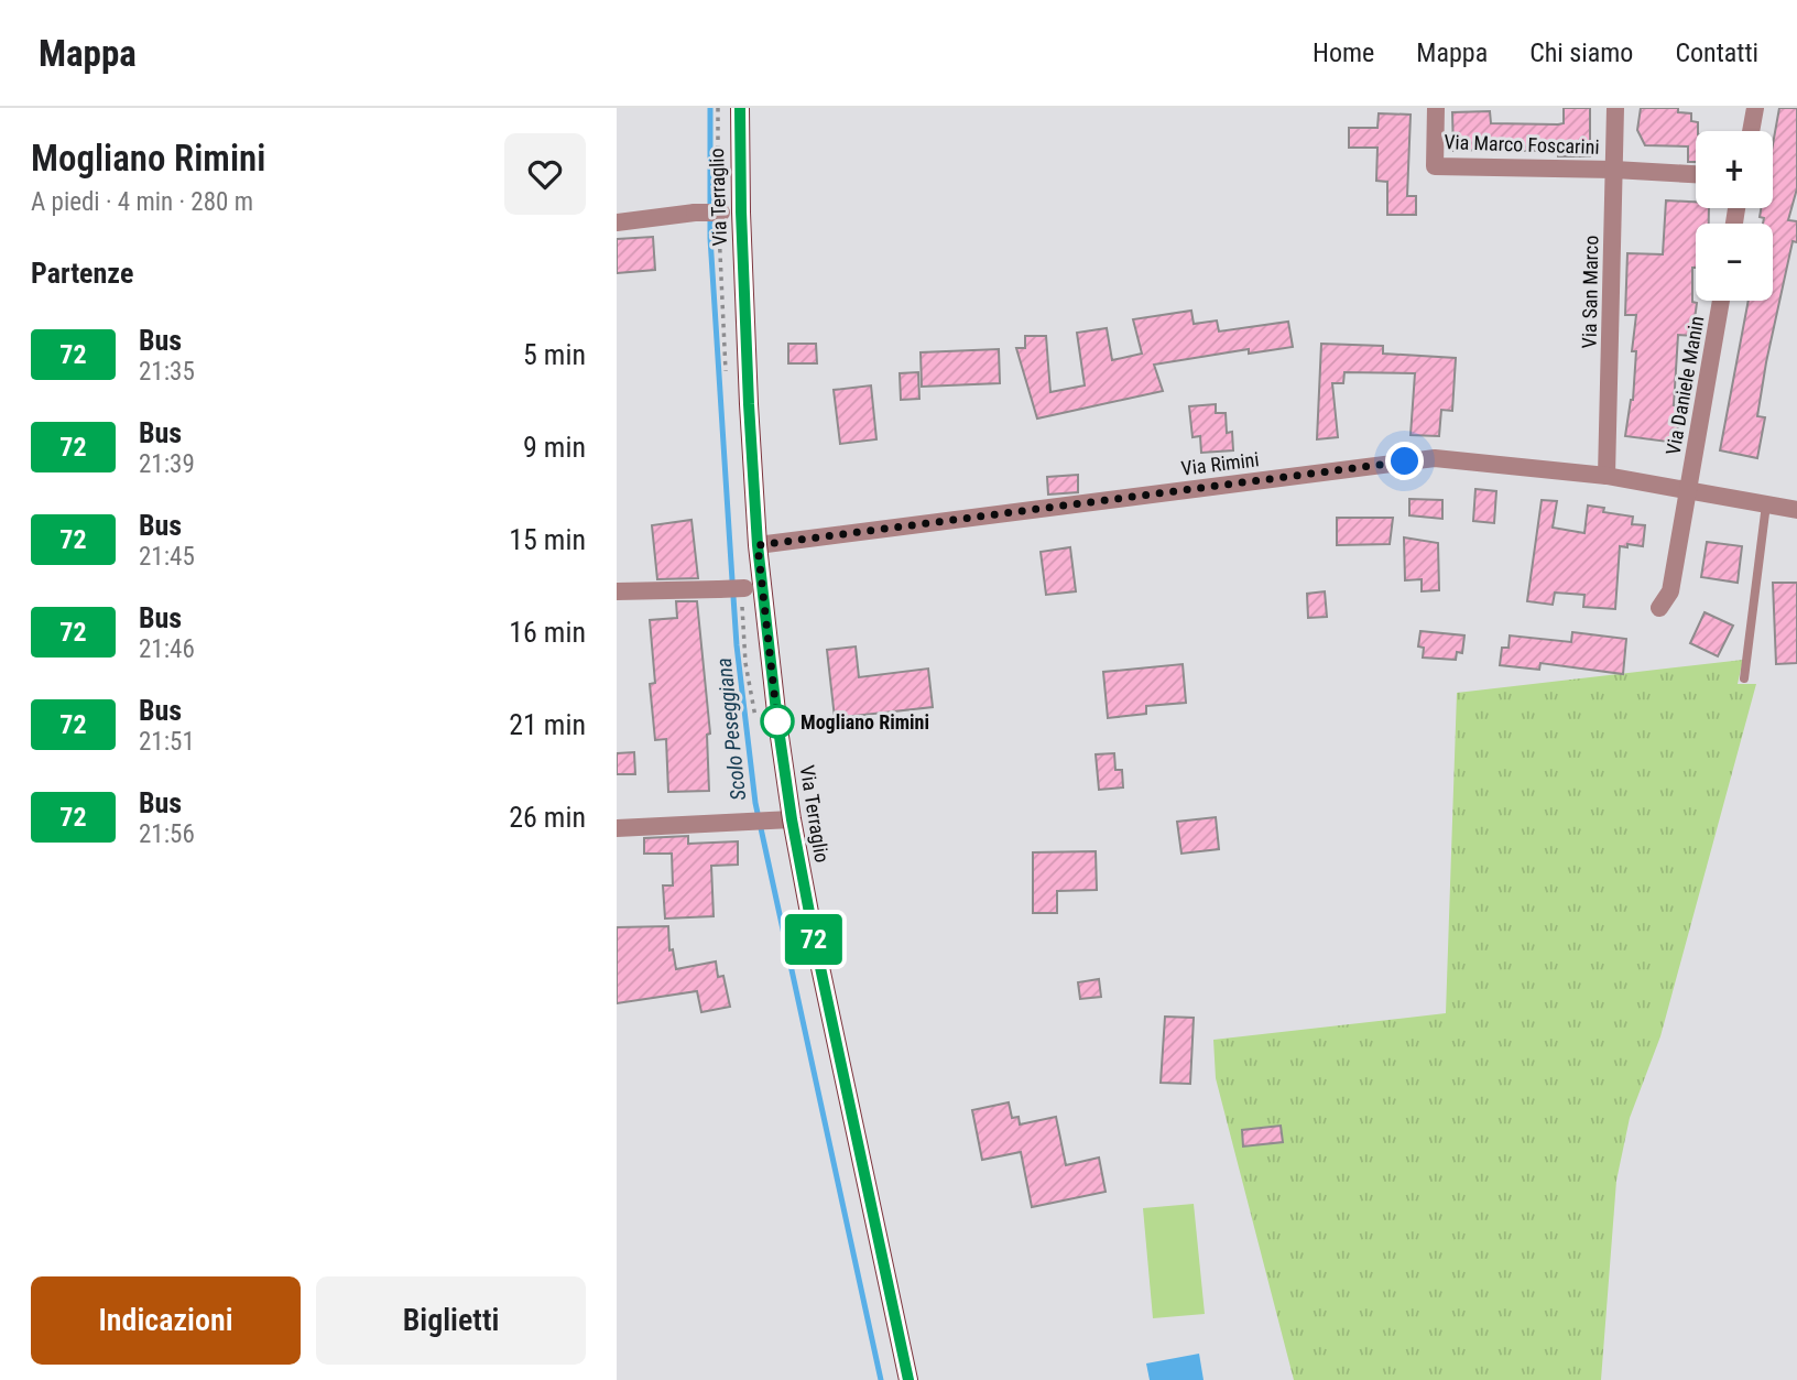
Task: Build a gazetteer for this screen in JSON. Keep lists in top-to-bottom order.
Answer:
{
  "streets": {
    "main road": ["Via Terraglio"],
    "street": [
      "Via Marco Foscarini",
      "Via San Marco",
      "Via Daniele Manin",
      "Via Rimini"
    ]
  },
  "crossings": [
    ["Via Marco Foscarini", "Via San Marco"],
    ["Via Terraglio", "Via Rimini"],
    ["Via San Marco", "Via Rimini"],
    ["Via Daniele Manin", "Via Rimini"]
  ],
  "water": ["Scolo Peseggiana"],
  "places": ["Mogliano Rimini"],
  "lines": ["bus line 72"],
  "page": {
    "header": "Mappa",
    "nav": [
      "Home",
      "Mappa",
      "Chi siamo",
      "Contatti"
    ],
    "heading": [
      ["Mogliano Rimini", "A piedi · 4 min · 280 m"],
      "Partenze"
    ],
    "on_map": "72",
    "map_buttons": ["+", "−"],
    "list": [
      {
        "mark": "72",
        "name": "Bus",
        "note": "21:35",
        "value": "5 min"
      },
      {
        "mark": "72",
        "name": "Bus",
        "note": "21:39",
        "value": "9 min"
      },
      {
        "mark": "72",
        "name": "Bus",
        "note": "21:45",
        "value": "15 min"
      },
      {
        "mark": "72",
        "name": "Bus",
        "note": "21:46",
        "value": "16 min"
      },
      {
        "mark": "72",
        "name": "Bus",
        "note": "21:51",
        "value": "21 min"
      },
      {
        "mark": "72",
        "name": "Bus",
        "note": "21:56",
        "value": "26 min"
      }
    ],
    "buttons": ["Indicazioni", "Biglietti"]
  }
}
